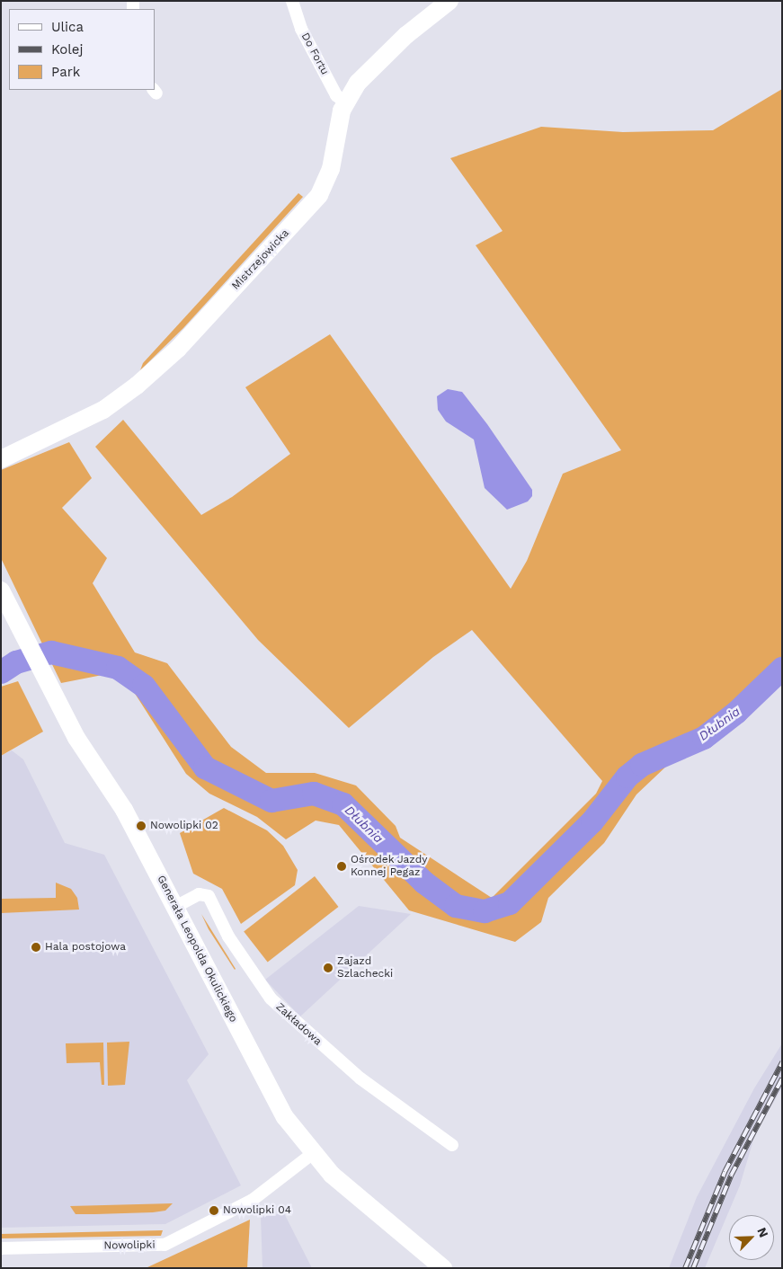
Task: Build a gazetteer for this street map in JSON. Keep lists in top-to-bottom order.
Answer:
{
  "streets": {
    "main road": ["Mistrzejowicka", "Generała Leopolda Okulickiego"],
    "street": ["Do Fortu", "Zakładowa", "Nowolipki"]
  },
  "crossings": [
    ["Do Fortu", "Mistrzejowicka"],
    ["Generała Leopolda Okulickiego", "Zakładowa"],
    ["Generała Leopolda Okulickiego", "Nowolipki"]
  ],
  "water": ["Dłubnia"],
  "places": [
    "Nowolipki 02",
    "Ośrodek Jazdy Konnej Pegaz",
    "Hala postojowa",
    "Zajazd Szlachecki",
    "Nowolipki 04"
  ],
  "legend": ["Ulica", "Kolej", "Park"],
  "north": "top right"
}
